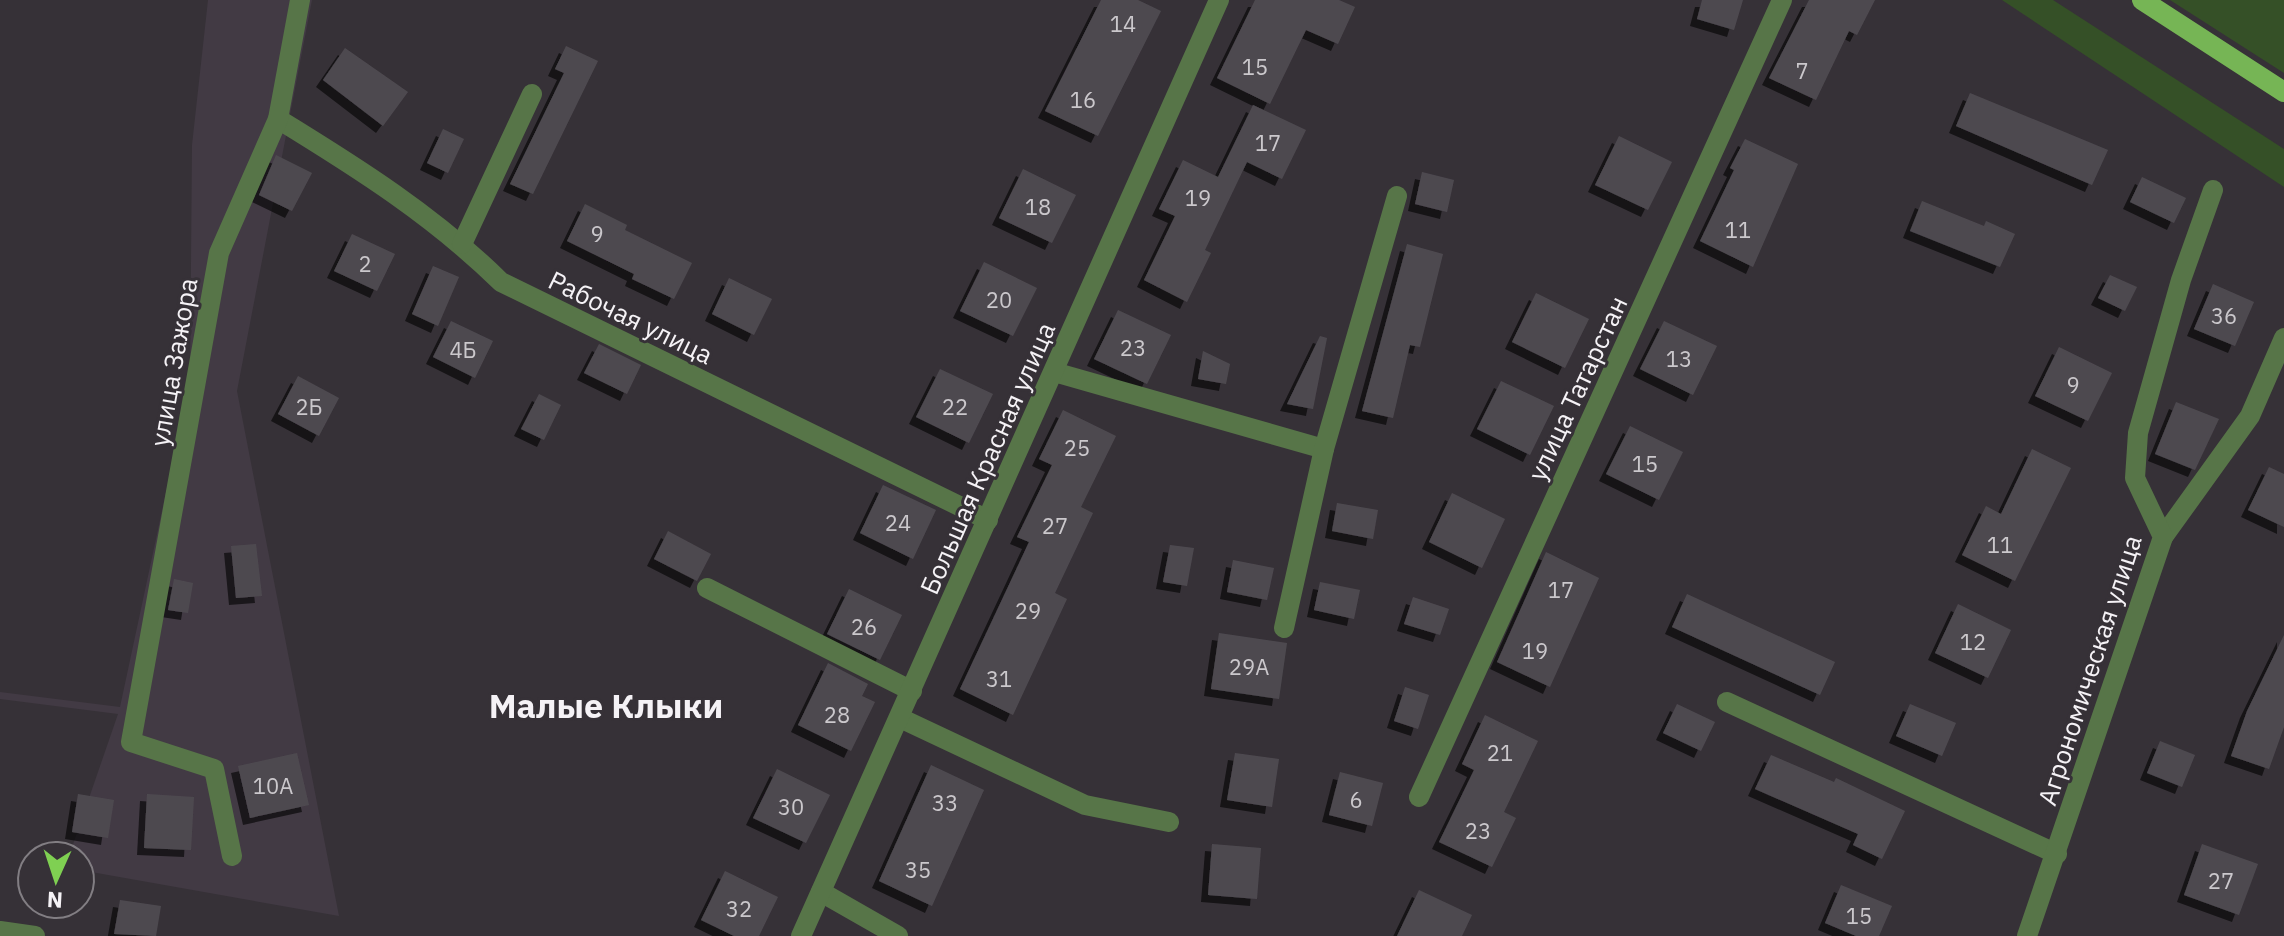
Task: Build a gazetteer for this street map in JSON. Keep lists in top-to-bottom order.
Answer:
{
  "streets": {
    "street": [
      "Рабочая улица",
      "улица Зажора",
      "улица Татарстан",
      "Большая Красная улица",
      "Агрономическая улица"
    ]
  },
  "crossings": [
    ["Рабочая улица", "улица Зажора"],
    ["Рабочая улица", "Большая Красная улица"]
  ],
  "districts": ["Малые Клыки"],
  "house_numbers": [
    "14",
    "15",
    "7",
    "16",
    "17",
    "19",
    "18",
    "11",
    "9",
    "2",
    "20",
    "36",
    "23",
    "4Б",
    "13",
    "9",
    "2Б",
    "22",
    "25",
    "15",
    "24",
    "27",
    "11",
    "17",
    "29",
    "26",
    "12",
    "19",
    "29А",
    "31",
    "28",
    "21",
    "10А",
    "6",
    "33",
    "30",
    "23",
    "35",
    "27",
    "32",
    "15"
  ],
  "north": "bottom"
}
